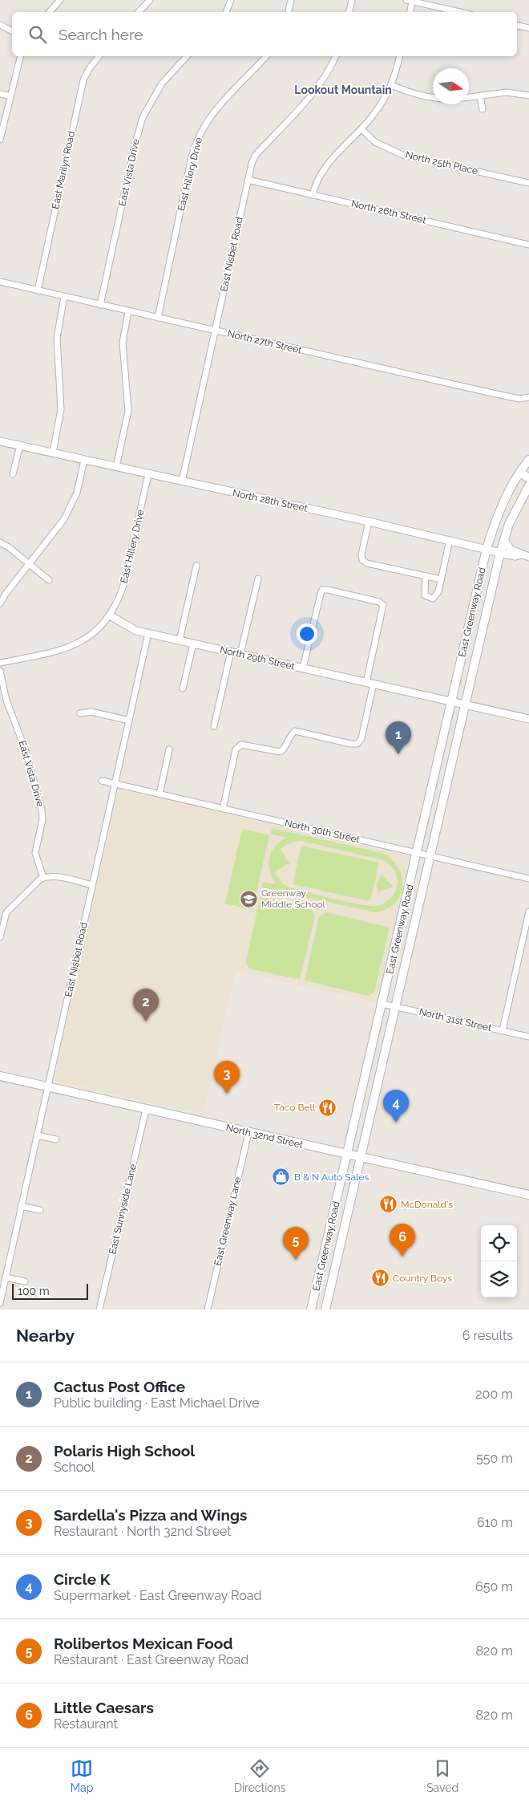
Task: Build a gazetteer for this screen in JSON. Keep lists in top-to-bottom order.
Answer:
{
  "streets": {
    "main road": ["East Greenway Road", "North 32nd Street"],
    "street": [
      "North 25th Place",
      "East Marilyn Road",
      "East Vista Drive",
      "East Hillery Drive",
      "North 26th Street",
      "East Nisbet Road",
      "North 27th Street",
      "North 28th Street",
      "North 29th Street",
      "North 30th Street",
      "North 31st Street",
      "East Sunnyside Lane",
      "East Greenway Lane"
    ]
  },
  "crossings": [
    ["East Marilyn Road", "North 27th Street"],
    ["East Vista Drive", "North 27th Street"],
    ["East Hillery Drive", "North 27th Street"],
    ["East Hillery Drive", "North 28th Street"],
    ["East Hillery Drive", "North 29th Street"],
    ["North 26th Street", "East Nisbet Road"],
    ["East Nisbet Road", "North 27th Street"],
    ["East Nisbet Road", "North 28th Street"],
    ["East Nisbet Road", "North 29th Street"],
    ["East Nisbet Road", "North 30th Street"],
    ["East Nisbet Road", "North 32nd Street"],
    ["North 28th Street", "East Greenway Road"],
    ["East Greenway Road", "North 29th Street"],
    ["East Greenway Road", "North 30th Street"],
    ["East Greenway Road", "North 31st Street"],
    ["East Greenway Road", "North 32nd Street"],
    ["North 32nd Street", "East Sunnyside Lane"],
    ["North 32nd Street", "East Greenway Lane"]
  ],
  "districts": ["Lookout Mountain"],
  "places": {
    "school or university": ["Greenway Middle School"],
    "restaurant": ["Taco Bell", "McDonald's", "Country Boys"],
    "shop": ["B & N Auto Sales"]
  },
  "scale_bar": "100 m",
  "north": "right",
  "page": {
    "search": "Search here",
    "pins": [
      "1",
      "2",
      "3",
      "4",
      "6",
      "5"
    ],
    "scale": "100 m",
    "heading": ["Nearby", "6 results"],
    "list": [
      {
        "mark": "1",
        "name": "Cactus Post Office",
        "note": "Public building · East Michael Drive",
        "value": "200 m"
      },
      {
        "mark": "2",
        "name": "Polaris High School",
        "note": "School",
        "value": "550 m"
      },
      {
        "mark": "3",
        "name": "Sardella's Pizza and Wings",
        "note": "Restaurant · North 32nd Street",
        "value": "610 m"
      },
      {
        "mark": "4",
        "name": "Circle K",
        "note": "Supermarket · East Greenway Road",
        "value": "650 m"
      },
      {
        "mark": "5",
        "name": "Rolibertos Mexican Food",
        "note": "Restaurant · East Greenway Road",
        "value": "820 m"
      },
      {
        "mark": "6",
        "name": "Little Caesars",
        "note": "Restaurant",
        "value": "820 m"
      }
    ],
    "nav": ["Map", "Directions", "Saved"]
  }
}
